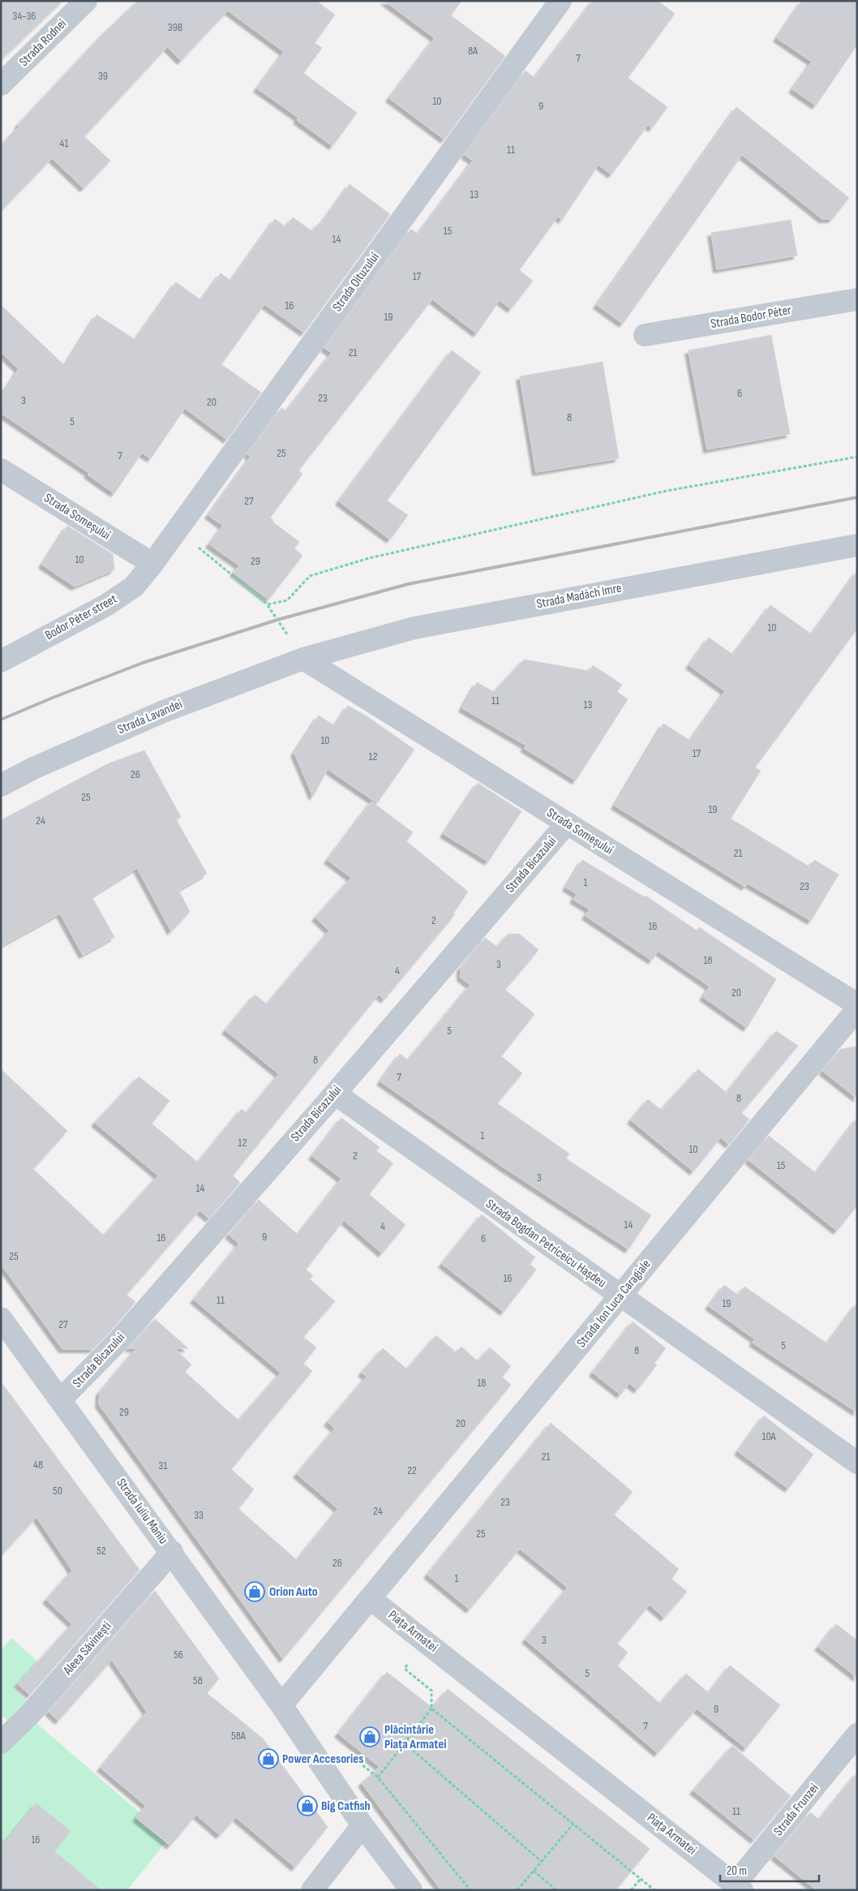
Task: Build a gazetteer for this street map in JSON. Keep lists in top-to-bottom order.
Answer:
{
  "streets": {
    "street": [
      "Strada Rodnei",
      "Strada Oituzului",
      "Strada Bodor Péter",
      "Strada Someșului",
      "Strada Madách Imre",
      "Bodor Péter street",
      "Strada Lavandei",
      "Strada Bicazului",
      "Strada Bogdan Petriceicu Hașdeu",
      "Strada Ion Luca Caragiale",
      "Strada Iuliu Maniu",
      "Piața Armatei",
      "Aleea Săvinești",
      "Strada Frunzei"
    ]
  },
  "crossings": [
    ["Strada Oituzului", "Strada Someșului"],
    ["Strada Oituzului", "Bodor Péter street"],
    ["Strada Someșului", "Strada Madách Imre"],
    ["Strada Someșului", "Bodor Péter street"],
    ["Strada Someșului", "Strada Lavandei"],
    ["Strada Someșului", "Strada Bicazului"],
    ["Strada Madách Imre", "Strada Lavandei"],
    ["Strada Bicazului", "Strada Bogdan Petriceicu Hașdeu"],
    ["Strada Bicazului", "Strada Iuliu Maniu"],
    ["Strada Bogdan Petriceicu Hașdeu", "Strada Ion Luca Caragiale"],
    ["Strada Ion Luca Caragiale", "Piața Armatei"],
    ["Strada Iuliu Maniu", "Aleea Săvinești"],
    ["Piața Armatei", "Strada Frunzei"]
  ],
  "places": {
    "shop": [
      "Orion Auto",
      "Plăcintărie Piața Armatei",
      "Power Accesories",
      "Big Catfish"
    ]
  },
  "house_numbers": [
    "34-36",
    "39B",
    "8A",
    "7",
    "39",
    "10",
    "9",
    "41",
    "11",
    "13",
    "15",
    "14",
    "17",
    "16",
    "19",
    "21",
    "6",
    "23",
    "3",
    "20",
    "8",
    "5",
    "25",
    "7",
    "27",
    "10",
    "29",
    "10",
    "11",
    "13",
    "10",
    "17",
    "12",
    "26",
    "25",
    "19",
    "24",
    "21",
    "1",
    "23",
    "2",
    "16",
    "18",
    "3",
    "4",
    "20",
    "5",
    "8",
    "7",
    "8",
    "1",
    "12",
    "10",
    "2",
    "15",
    "3",
    "14",
    "14",
    "4",
    "9",
    "16",
    "6",
    "25",
    "16",
    "11",
    "19",
    "27",
    "5",
    "8",
    "18",
    "29",
    "20",
    "10A",
    "21",
    "48",
    "31",
    "22",
    "50",
    "23",
    "24",
    "33",
    "25",
    "52",
    "26",
    "1",
    "3",
    "56",
    "5",
    "58",
    "9",
    "7",
    "58A",
    "11",
    "16"
  ],
  "scale_bar": "20 m"
}
